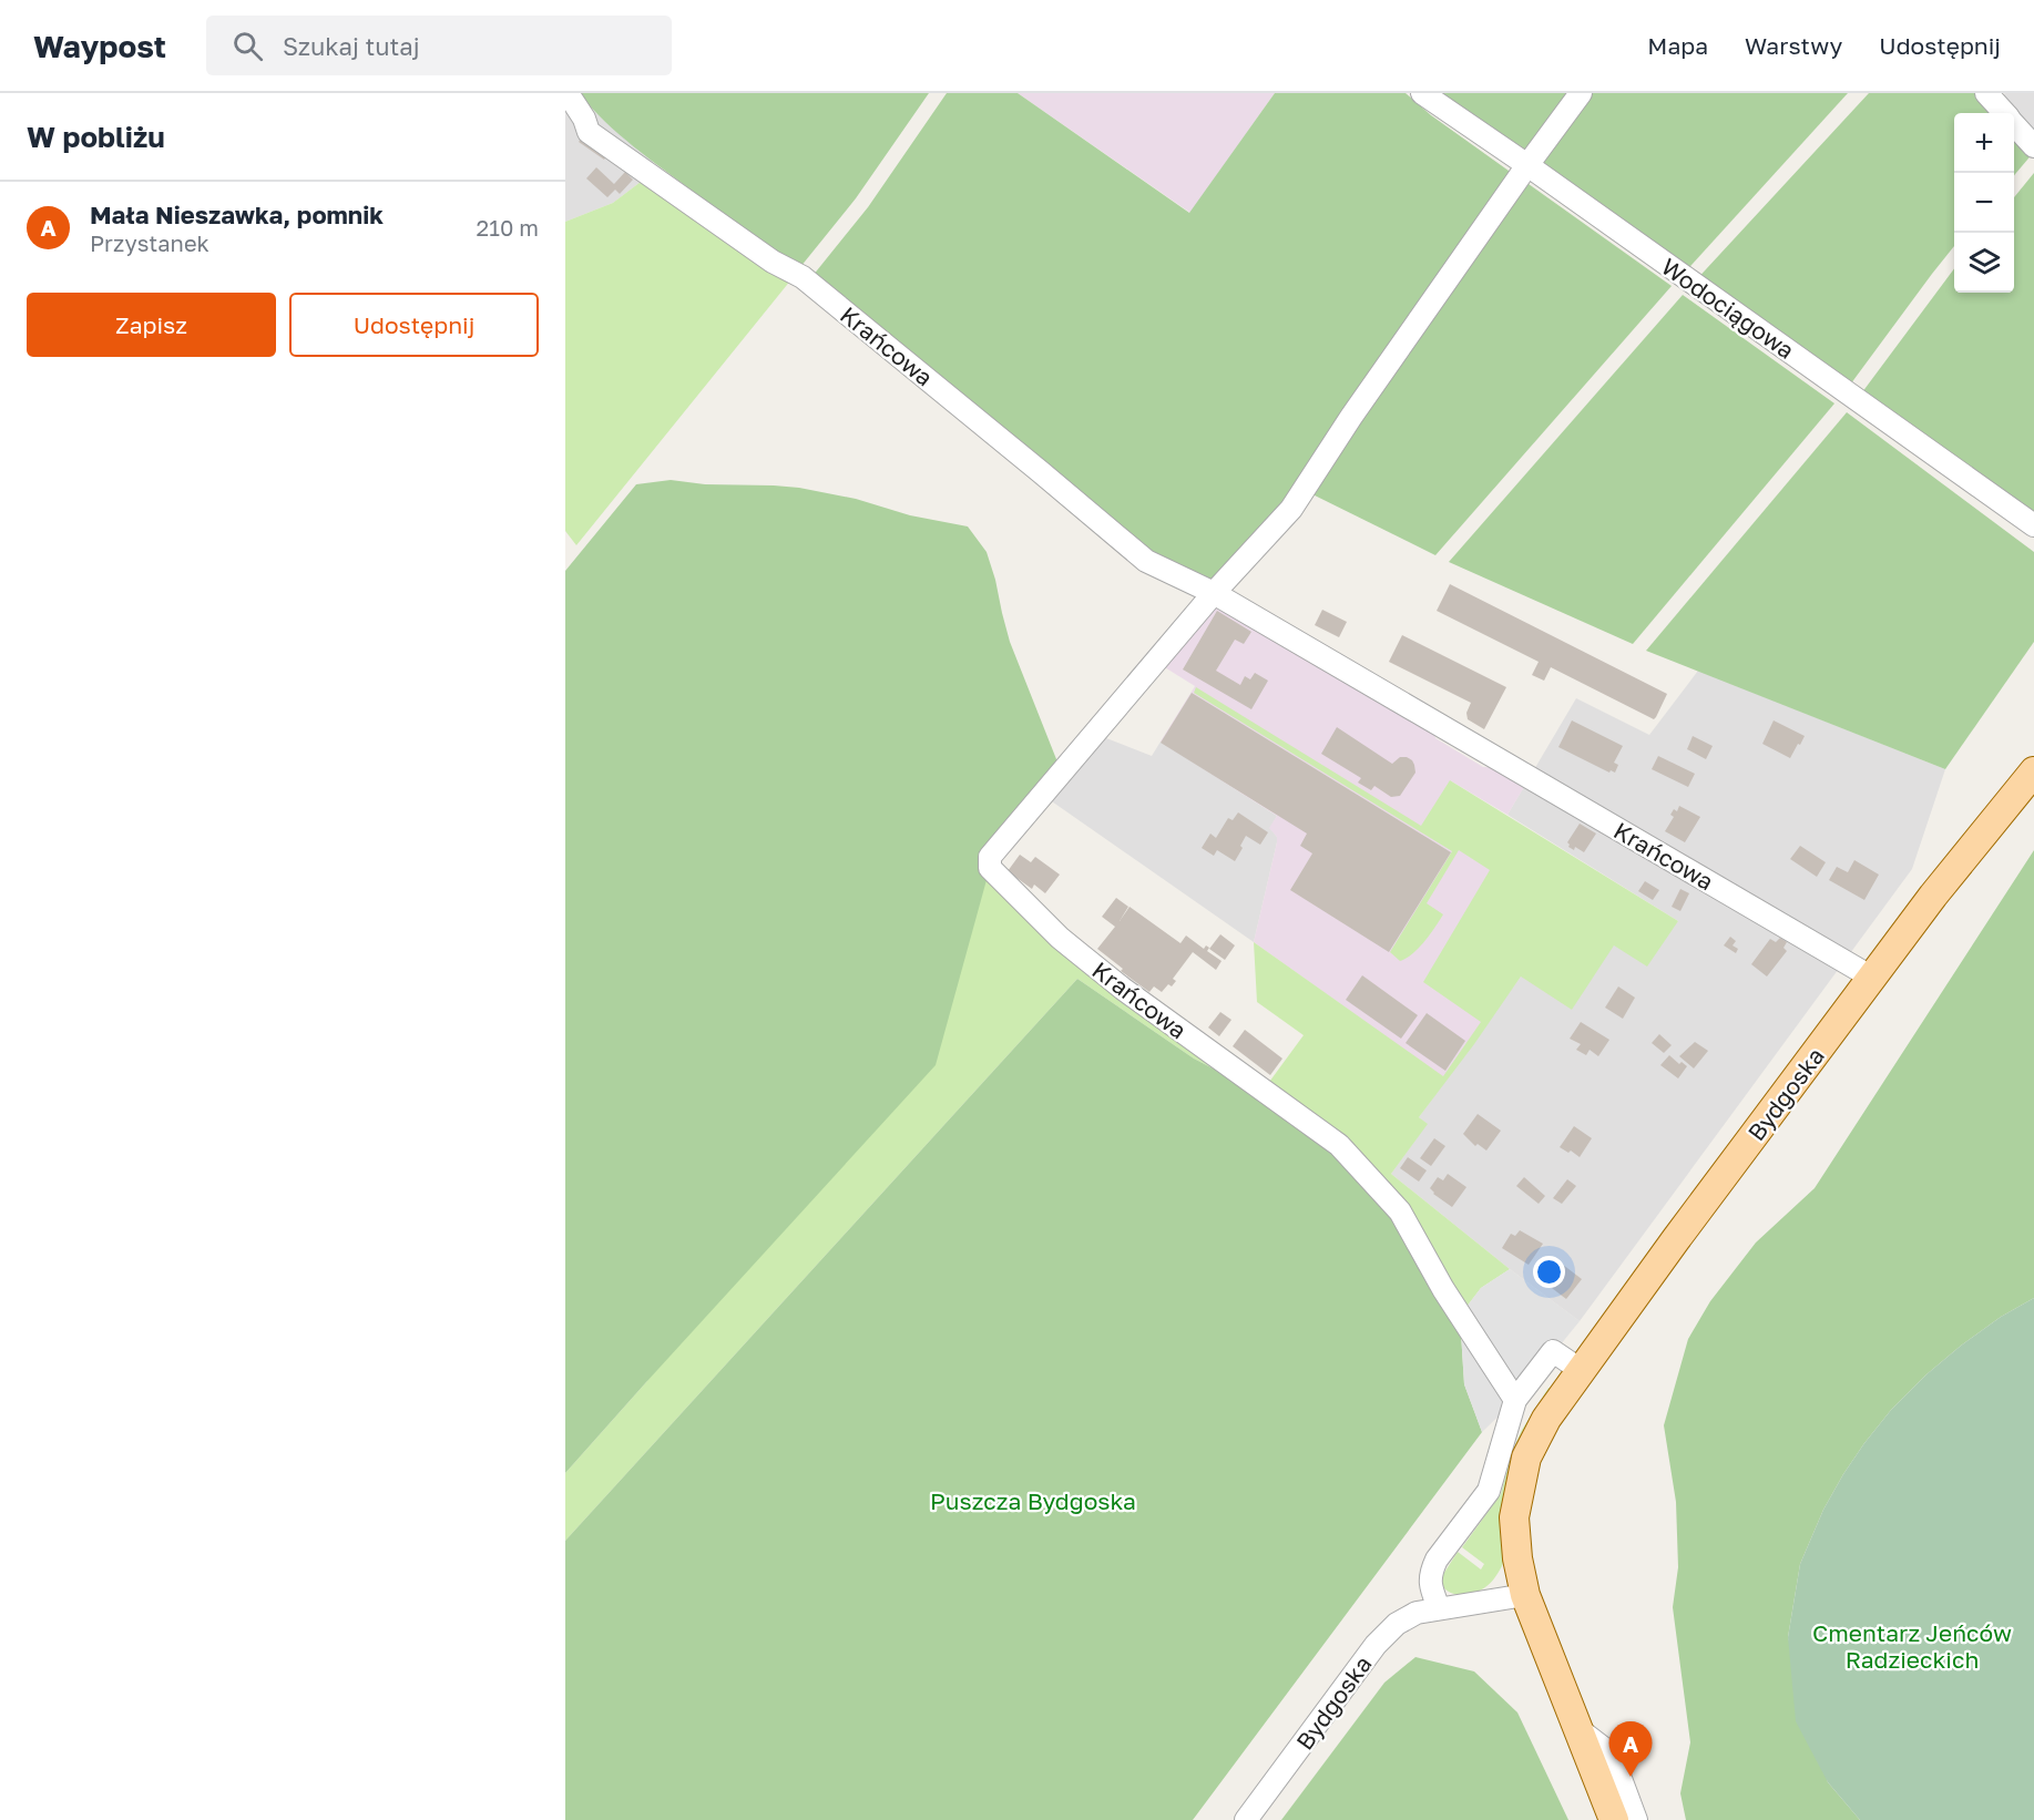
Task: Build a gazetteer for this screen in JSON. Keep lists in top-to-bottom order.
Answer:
{
  "streets": {
    "main road": ["Bydgoska"],
    "street": ["Wodociągowa", "Krańcowa"]
  },
  "crossings": [
    ["Krańcowa", "Bydgoska"]
  ],
  "parks": ["Puszcza Bydgoska", "Cmentarz Jeńców Radzieckich"],
  "page": {
    "header": "Waypost",
    "search": "Szukaj tutaj",
    "nav": ["Mapa", "Warstwy", "Udostępnij"],
    "heading": "W pobliżu",
    "map_buttons": ["+", "−"],
    "list": [
      {
        "mark": "A",
        "name": "Mała Nieszawka, pomnik",
        "note": "Przystanek",
        "value": "210 m"
      }
    ],
    "buttons": ["Zapisz", "Udostępnij"],
    "pins": "A"
  }
}
